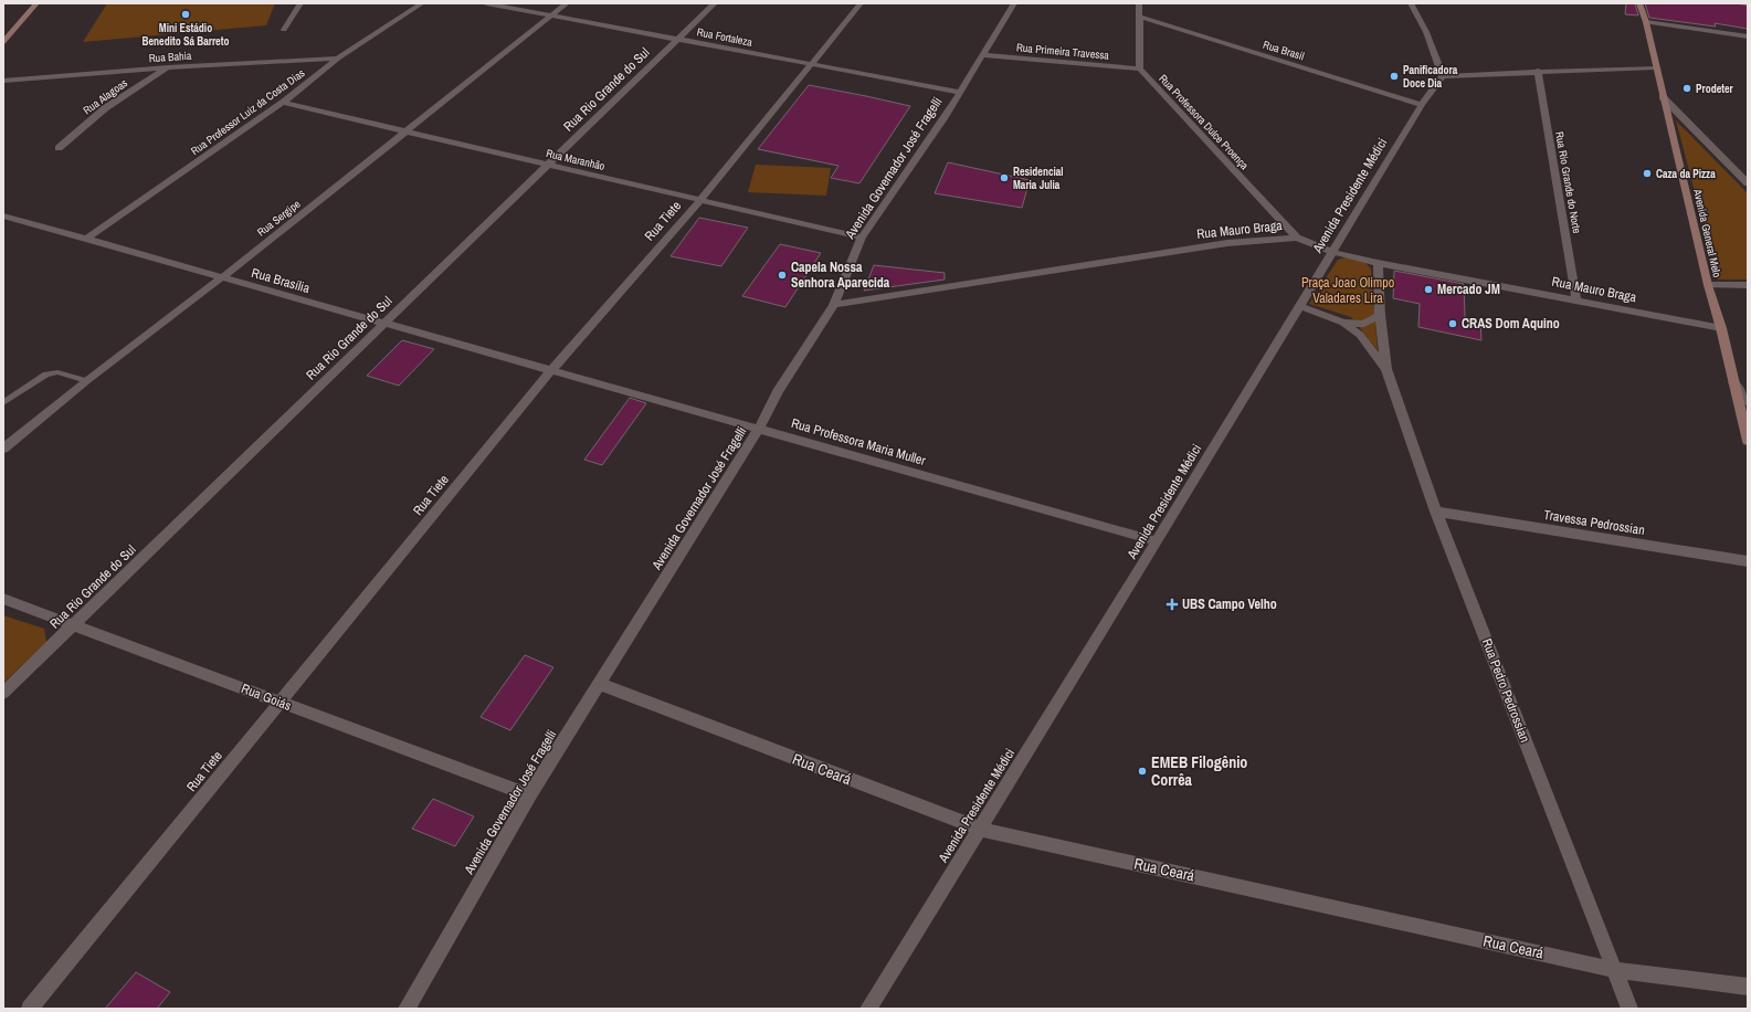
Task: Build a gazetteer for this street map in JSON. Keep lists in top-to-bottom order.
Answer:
{
  "streets": {
    "main road": ["Avenida General Melo"],
    "street": [
      "Rua Fortaleza",
      "Rua Brasil",
      "Rua Primeira Travessa",
      "Rua Bahia",
      "Rua Rio Grande do Sul",
      "Rua Alagoas",
      "Rua Professor Luiz da Costa Dias",
      "Rua Professora Dulce Proença",
      "Rua Maranhão",
      "Avenida Governador José Fragelli",
      "Rua Rio Grande do Norte",
      "Avenida Presidente Médici",
      "Rua Sergipe",
      "Rua Tiete",
      "Rua Mauro Braga",
      "Rua Brasília",
      "Rua Professora Maria Muller",
      "Travessa Pedrossian",
      "Rua Pedro Pedrossian",
      "Rua Goiás",
      "Rua Ceará"
    ]
  },
  "crossings": [
    ["Rua Fortaleza", "Rua Rio Grande do Sul"],
    ["Rua Fortaleza", "Avenida Governador José Fragelli"],
    ["Rua Fortaleza", "Rua Sergipe"],
    ["Rua Fortaleza", "Rua Tiete"],
    ["Rua Brasil", "Avenida Presidente Médici"],
    ["Rua Primeira Travessa", "Rua Professora Dulce Proença"],
    ["Rua Primeira Travessa", "Avenida Governador José Fragelli"],
    ["Rua Bahia", "Rua Alagoas"],
    ["Rua Bahia", "Rua Professor Luiz da Costa Dias"],
    ["Rua Rio Grande do Sul", "Rua Maranhão"],
    ["Rua Rio Grande do Sul", "Rua Brasília"],
    ["Rua Rio Grande do Sul", "Rua Goiás"],
    ["Rua Professor Luiz da Costa Dias", "Rua Maranhão"],
    ["Rua Professor Luiz da Costa Dias", "Rua Brasília"],
    ["Rua Professora Dulce Proença", "Rua Mauro Braga"],
    ["Rua Maranhão", "Avenida Governador José Fragelli"],
    ["Rua Maranhão", "Rua Sergipe"],
    ["Rua Maranhão", "Rua Tiete"],
    ["Avenida Governador José Fragelli", "Rua Mauro Braga"],
    ["Avenida Governador José Fragelli", "Rua Professora Maria Muller"],
    ["Avenida Governador José Fragelli", "Rua Goiás"],
    ["Avenida Governador José Fragelli", "Rua Ceará"],
    ["Rua Rio Grande do Norte", "Rua Mauro Braga"],
    ["Avenida Presidente Médici", "Rua Mauro Braga"],
    ["Avenida Presidente Médici", "Rua Professora Maria Muller"],
    ["Avenida Presidente Médici", "Rua Pedro Pedrossian"],
    ["Avenida Presidente Médici", "Rua Ceará"],
    ["Rua Sergipe", "Rua Brasília"],
    ["Rua Tiete", "Rua Brasília"],
    ["Rua Tiete", "Rua Professora Maria Muller"],
    ["Rua Tiete", "Rua Goiás"],
    ["Rua Mauro Braga", "Avenida General Melo"],
    ["Rua Mauro Braga", "Rua Pedro Pedrossian"],
    ["Rua Brasília", "Rua Professora Maria Muller"],
    ["Travessa Pedrossian", "Rua Pedro Pedrossian"],
    ["Rua Pedro Pedrossian", "Rua Ceará"]
  ],
  "parks": ["Praça Joao Olimpo Valadares Lira"],
  "places": {
    "other": [
      "Mini Estádio Benedito Sá Barreto",
      "Panificadora Doce Dia",
      "Prodeter",
      "Caza da Pizza",
      "Residencial Maria Julia",
      "Capela Nossa Senhora Aparecida",
      "Mercado JM",
      "CRAS Dom Aquino",
      "EMEB Filogênio Corrêa"
    ],
    "health": ["UBS Campo Velho"]
  }
}
